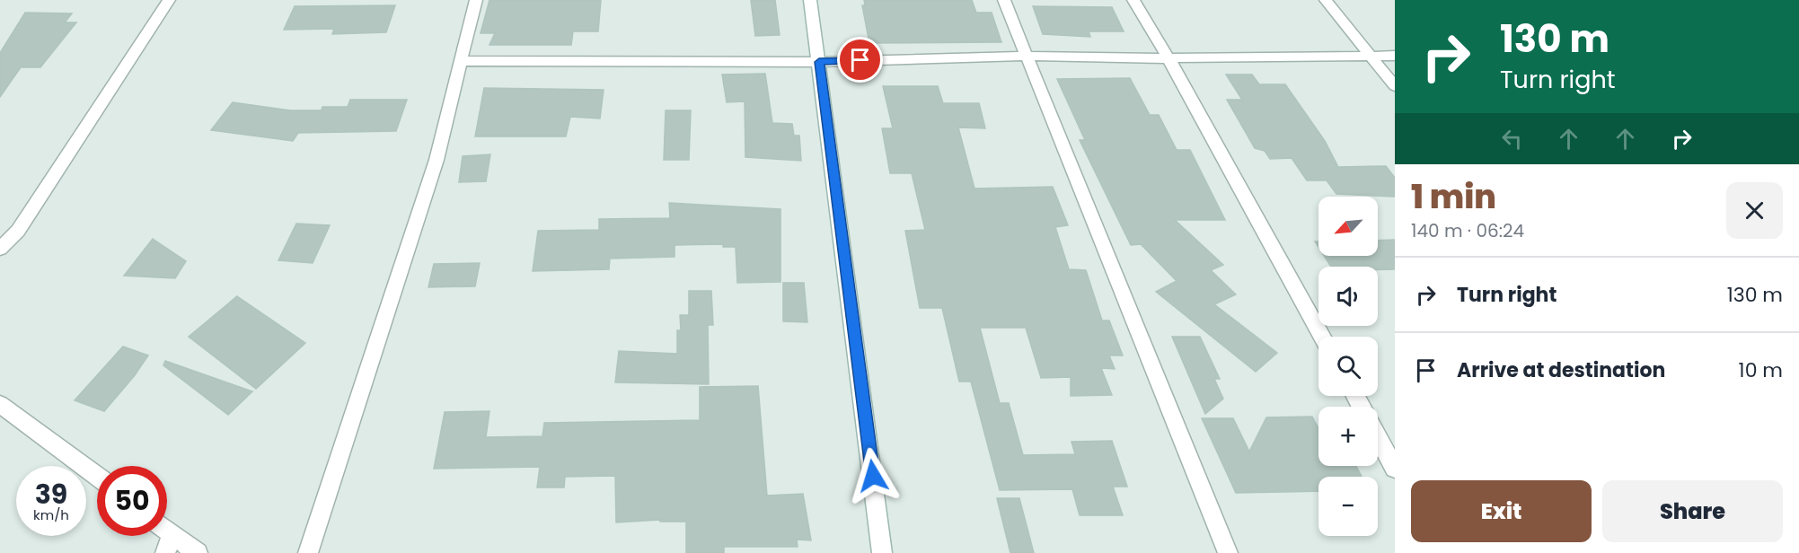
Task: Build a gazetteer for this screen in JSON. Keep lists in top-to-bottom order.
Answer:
{
  "north": "bottom left",
  "page": {
    "turn": ["130 m", "Turn right"],
    "heading": ["1 min", "140 m · 06:24"],
    "map_buttons": ["+", "−"],
    "list": [
      {
        "name": "Turn right",
        "value": "130 m"
      },
      {
        "name": "Arrive at destination",
        "value": "10 m"
      }
    ],
    "speed": "39 km/h",
    "limit": "50",
    "buttons": ["Exit", "Share"]
  }
}
